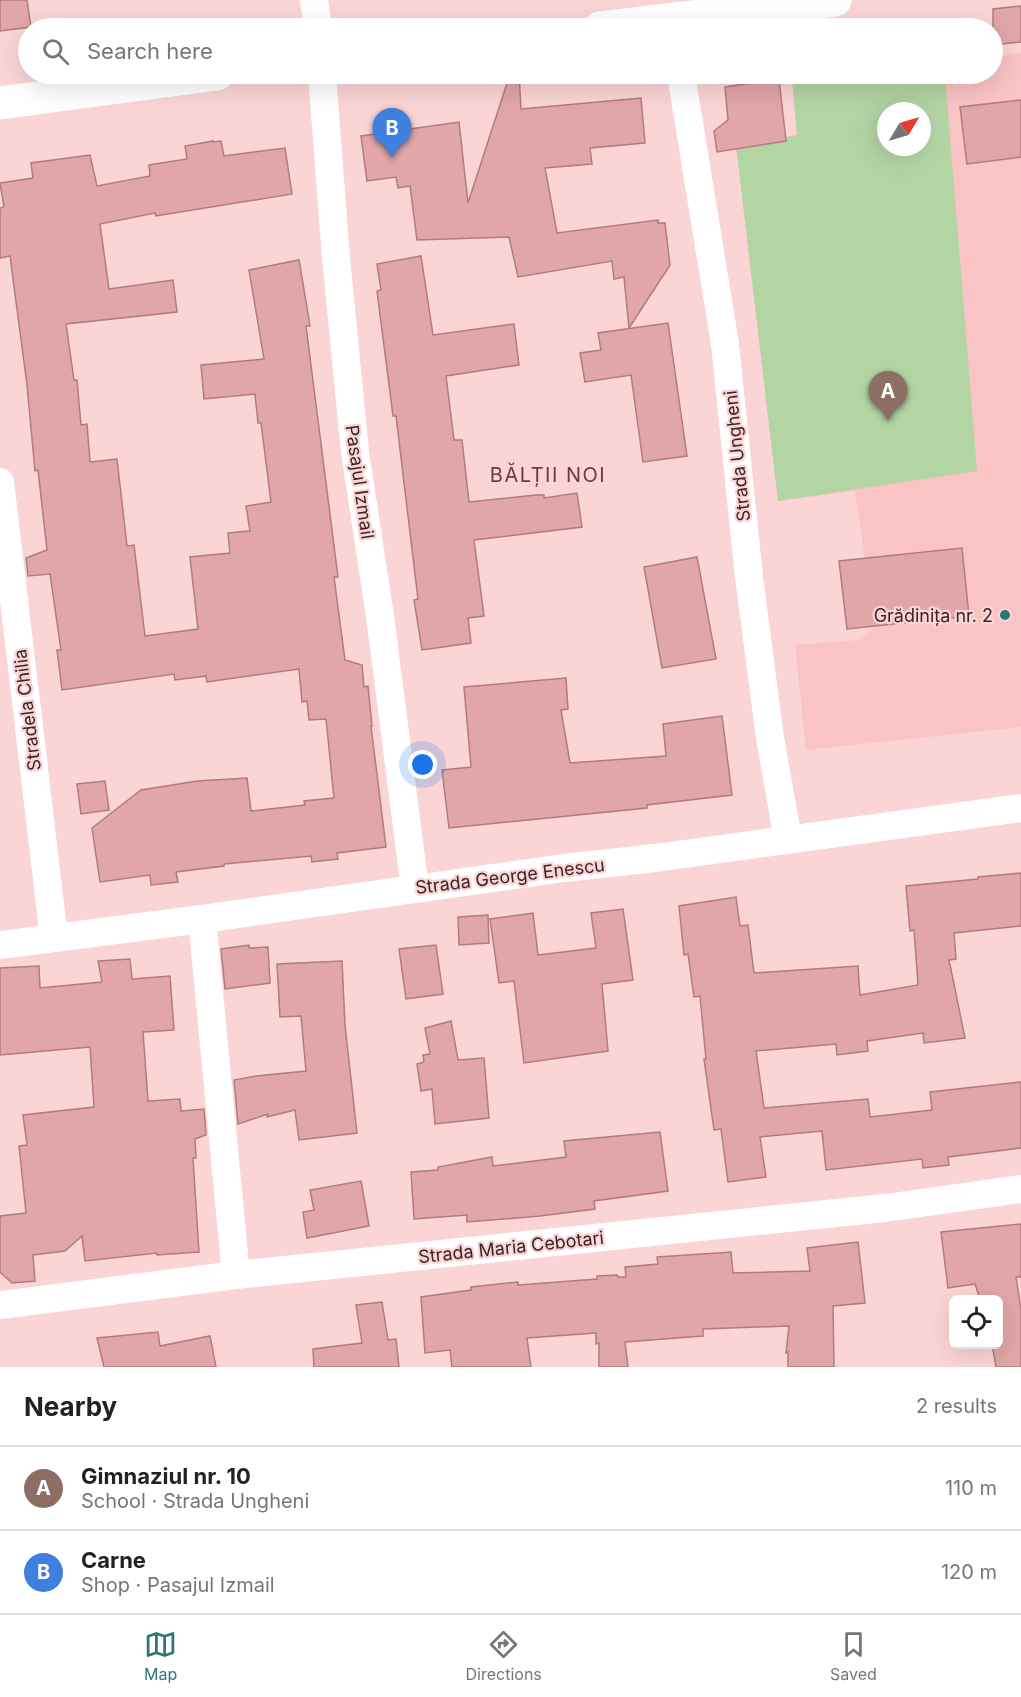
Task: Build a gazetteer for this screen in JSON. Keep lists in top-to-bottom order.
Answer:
{
  "streets": {
    "street": [
      "Strada Ungheni",
      "Pasajul Izmail",
      "Stradela Chilia",
      "Strada George Enescu",
      "Strada Maria Cebotari"
    ]
  },
  "crossings": [
    ["Strada Ungheni", "Strada George Enescu"],
    ["Pasajul Izmail", "Strada George Enescu"],
    ["Stradela Chilia", "Strada George Enescu"]
  ],
  "districts": ["BĂLȚII NOI"],
  "places": ["Grădinița nr. 2"],
  "north": "top right",
  "page": {
    "search": "Search here",
    "pins": ["B", "A"],
    "heading": ["Nearby", "2 results"],
    "list": [
      {
        "mark": "A",
        "name": "Gimnaziul nr. 10",
        "note": "School · Strada Ungheni",
        "value": "110 m"
      },
      {
        "mark": "B",
        "name": "Carne",
        "note": "Shop · Pasajul Izmail",
        "value": "120 m"
      }
    ],
    "nav": ["Map", "Directions", "Saved"]
  }
}
